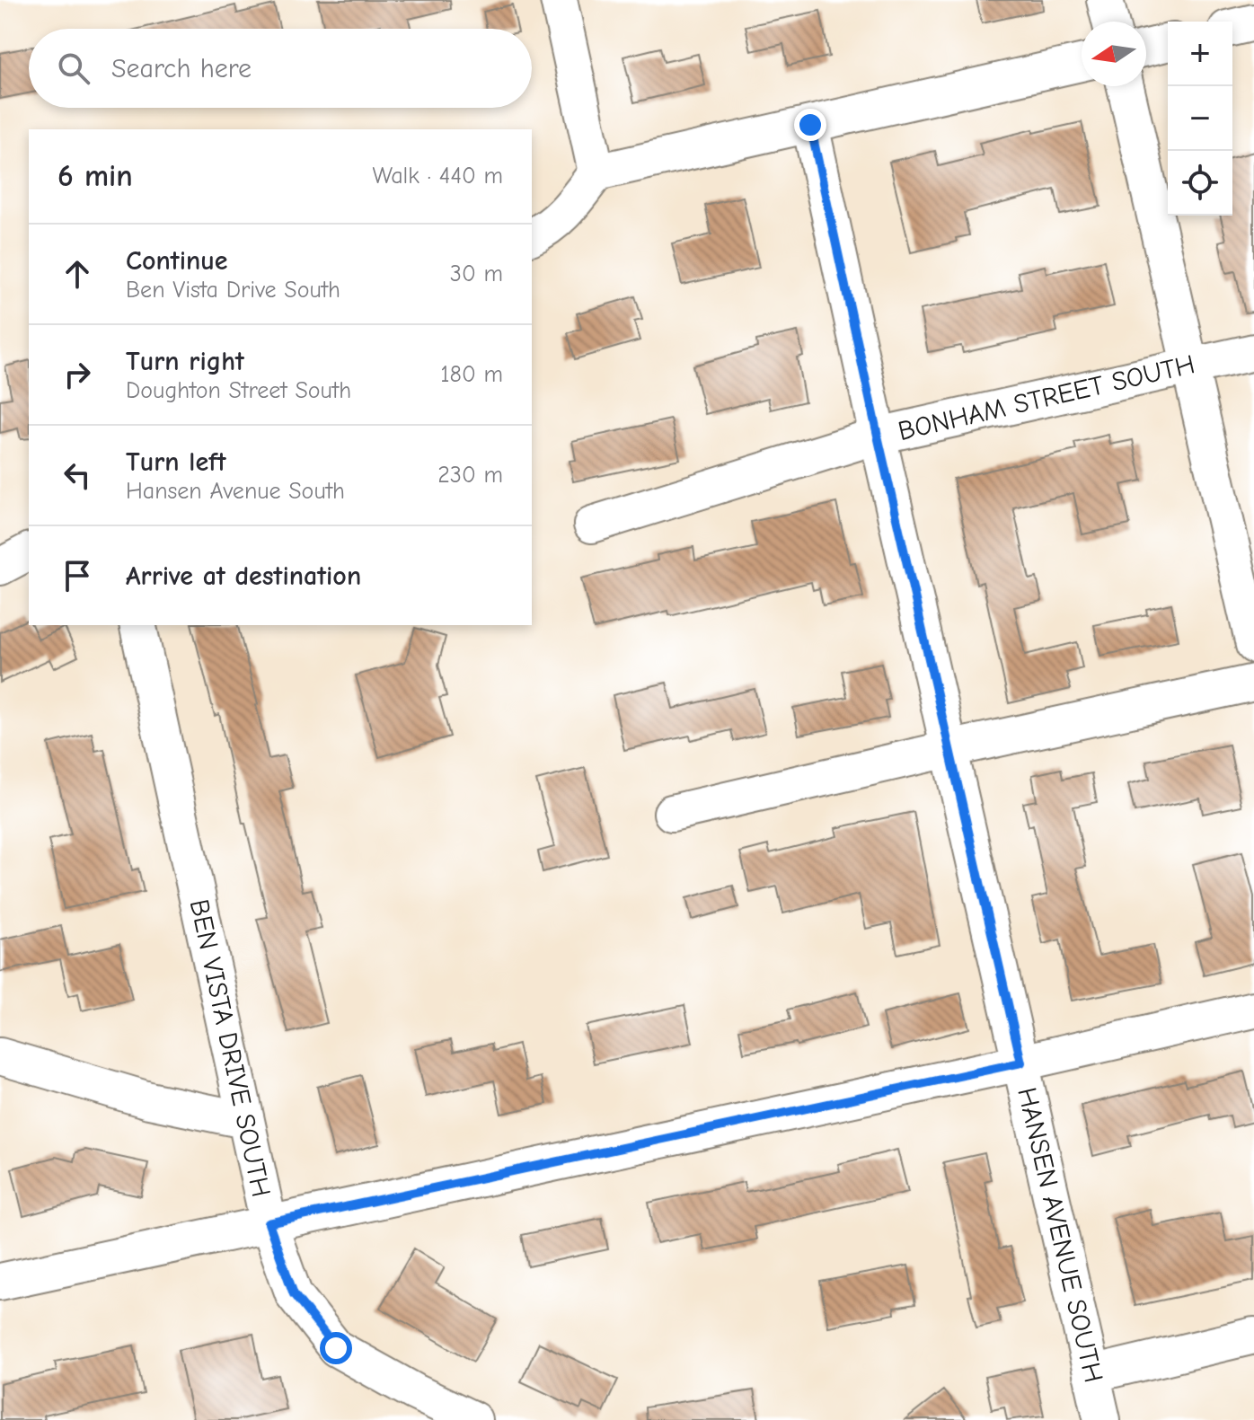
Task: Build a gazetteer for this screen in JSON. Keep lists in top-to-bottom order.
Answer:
{
  "streets": {
    "street": ["BONHAM STREET SOUTH", "BEN VISTA DRIVE SOUTH", "HANSEN AVENUE SOUTH"]
  },
  "crossings": [
    ["BONHAM STREET SOUTH", "HANSEN AVENUE SOUTH"]
  ],
  "north": "left",
  "page": {
    "map_buttons": ["+", "−"],
    "search": "Search here",
    "heading": ["6 min", "Walk · 440 m"],
    "list": [
      ["Continue", "Ben Vista Drive South", "30 m"],
      ["Turn right", "Doughton Street South", "180 m"],
      ["Turn left", "Hansen Avenue South", "230 m"],
      "Arrive at destination"
    ]
  }
}
